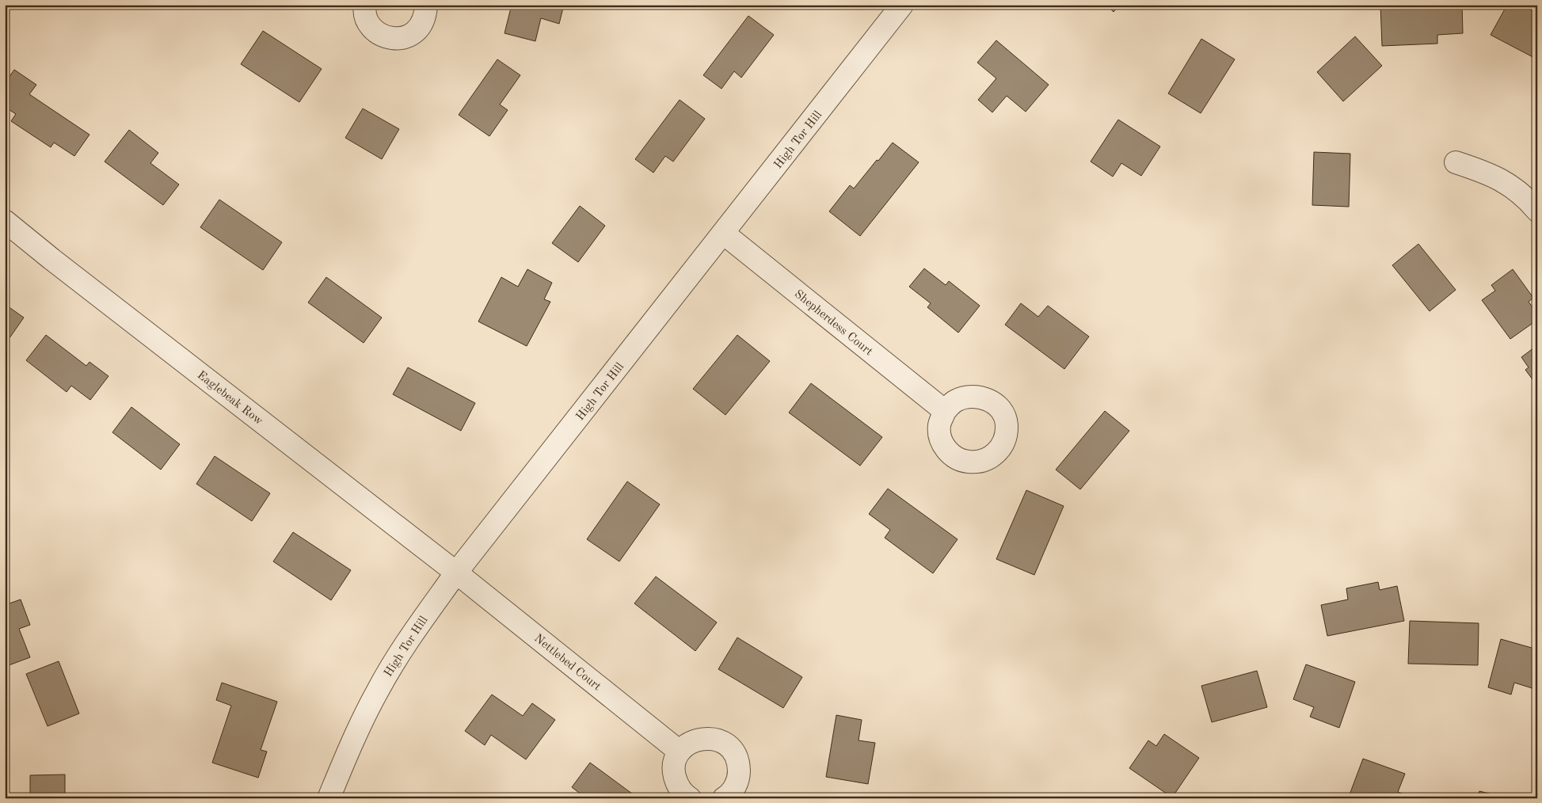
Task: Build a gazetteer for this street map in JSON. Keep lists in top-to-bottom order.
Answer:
{
  "streets": {
    "street": [
      "High Tor Hill",
      "Shepherdess Court",
      "Eaglebeak Row",
      "Nettlebed Court"
    ]
  },
  "crossings": [
    ["High Tor Hill", "Shepherdess Court"],
    ["High Tor Hill", "Eaglebeak Row"],
    ["High Tor Hill", "Nettlebed Court"],
    ["Eaglebeak Row", "Nettlebed Court"]
  ]
}
